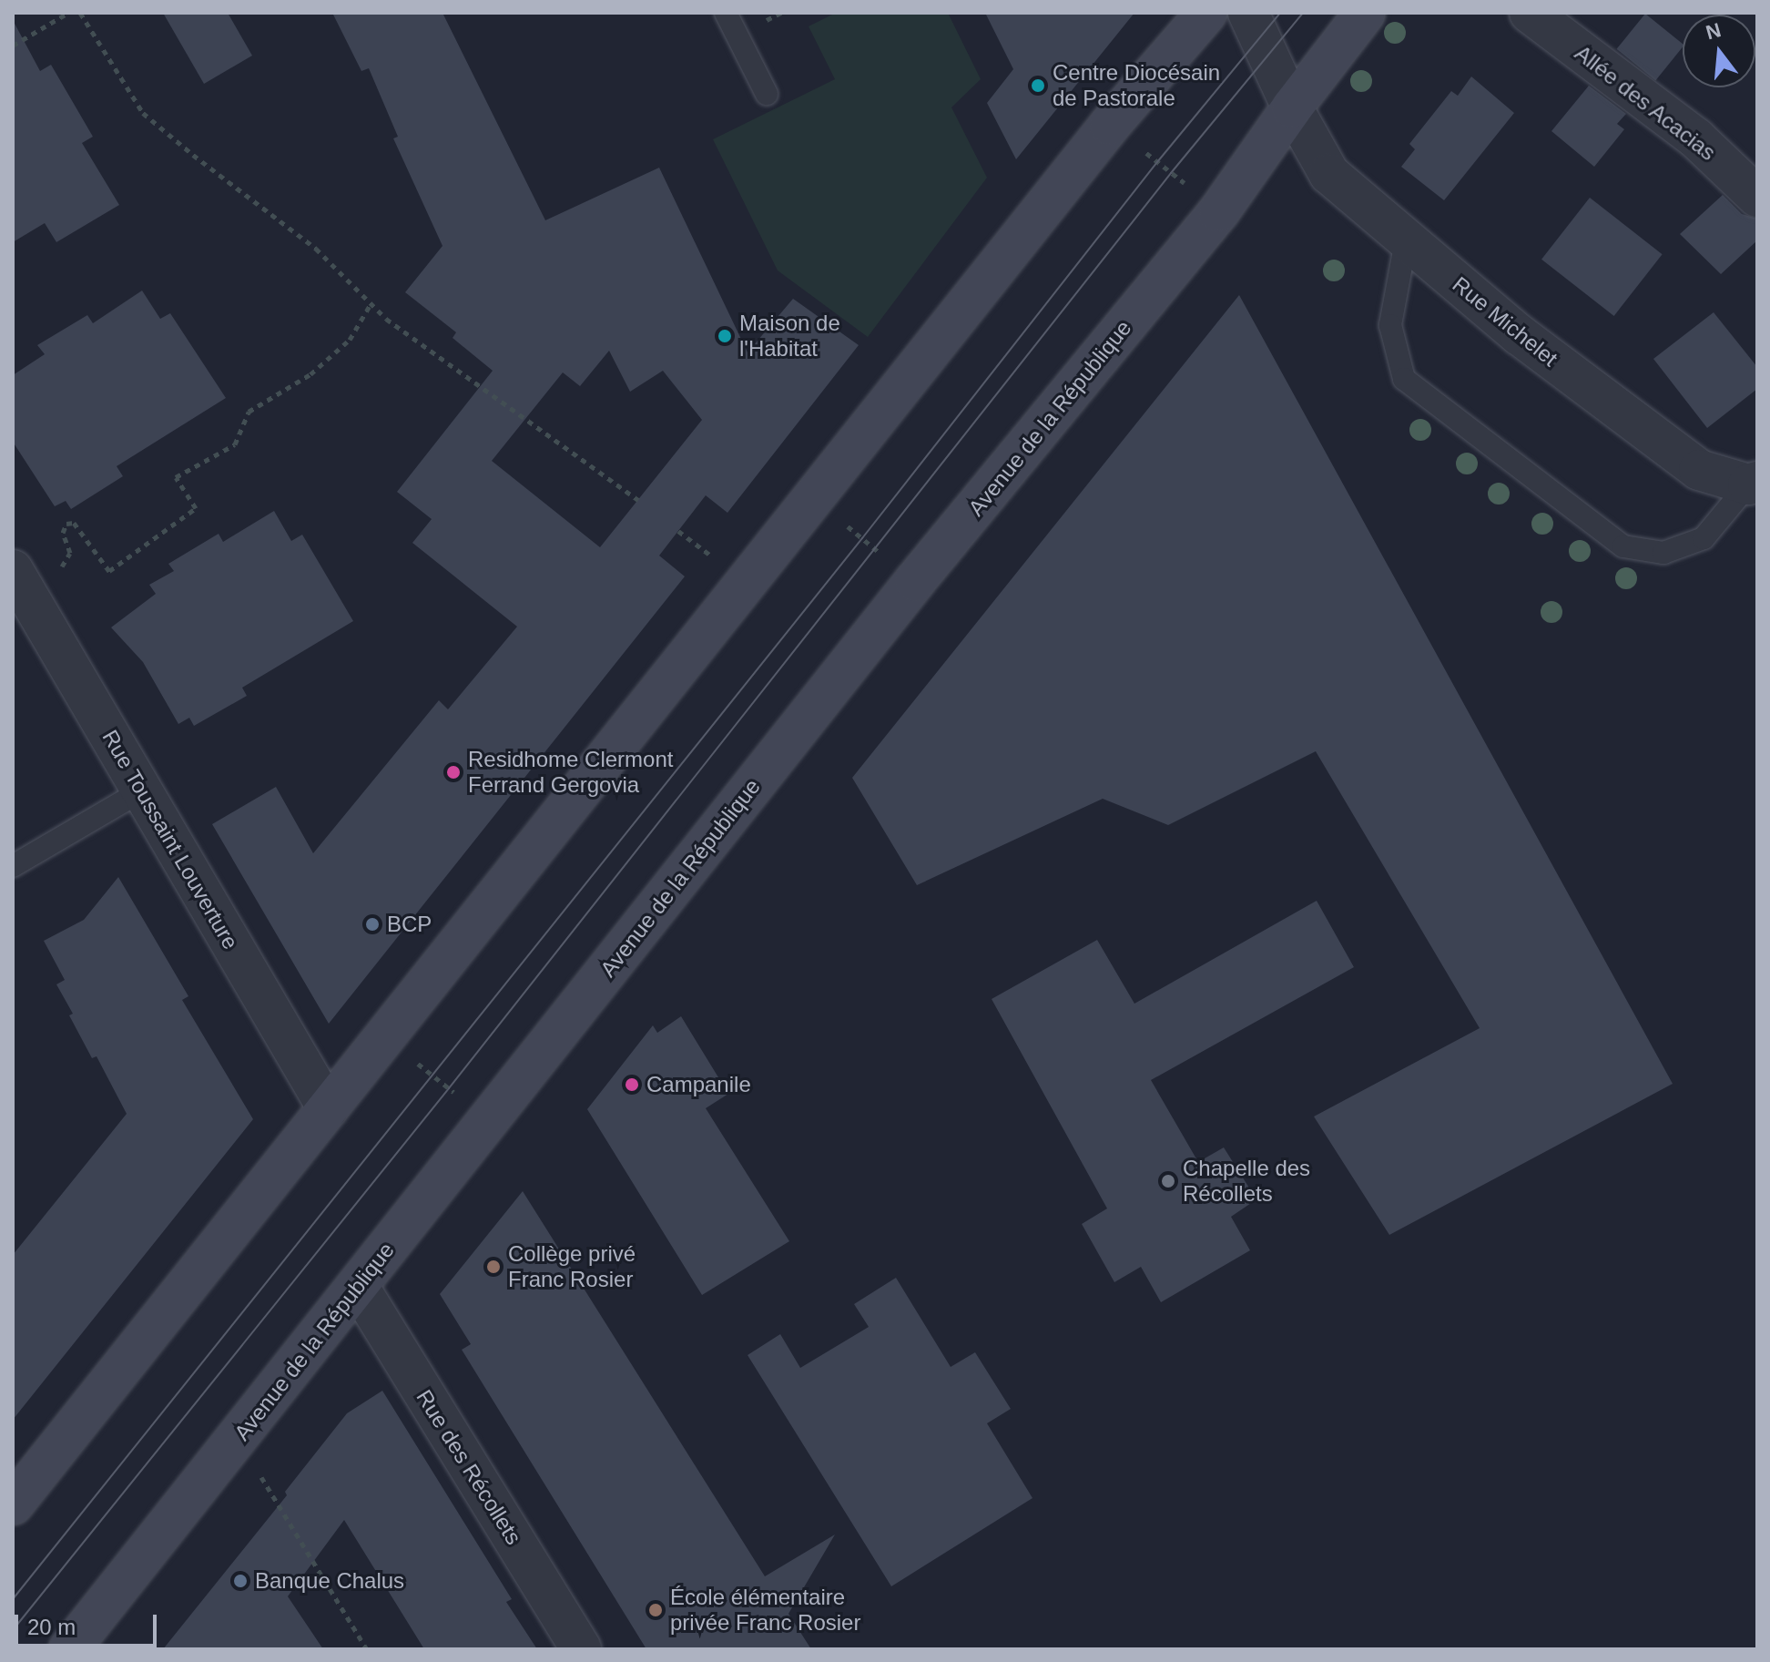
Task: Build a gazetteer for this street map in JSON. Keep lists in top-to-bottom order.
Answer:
{
  "streets": {
    "main road": ["Avenue de la République"],
    "street": [
      "Allée des Acacias",
      "Rue Michelet",
      "Rue Toussaint Louverture",
      "Rue des Récollets"
    ]
  },
  "crossings": [
    ["Rue Michelet", "Avenue de la République"],
    ["Avenue de la République", "Rue des Récollets"]
  ],
  "places": [
    "Centre Diocésain de Pastorale",
    "Maison de l'Habitat",
    "Residhome Clermont Ferrand Gergovia",
    "BCP",
    "Campanile",
    "Chapelle des Récollets",
    "Collège privé Franc Rosier",
    "Banque Chalus",
    "École élémentaire privée Franc Rosier"
  ],
  "scale_bar": "20 m",
  "north": "top"
}
